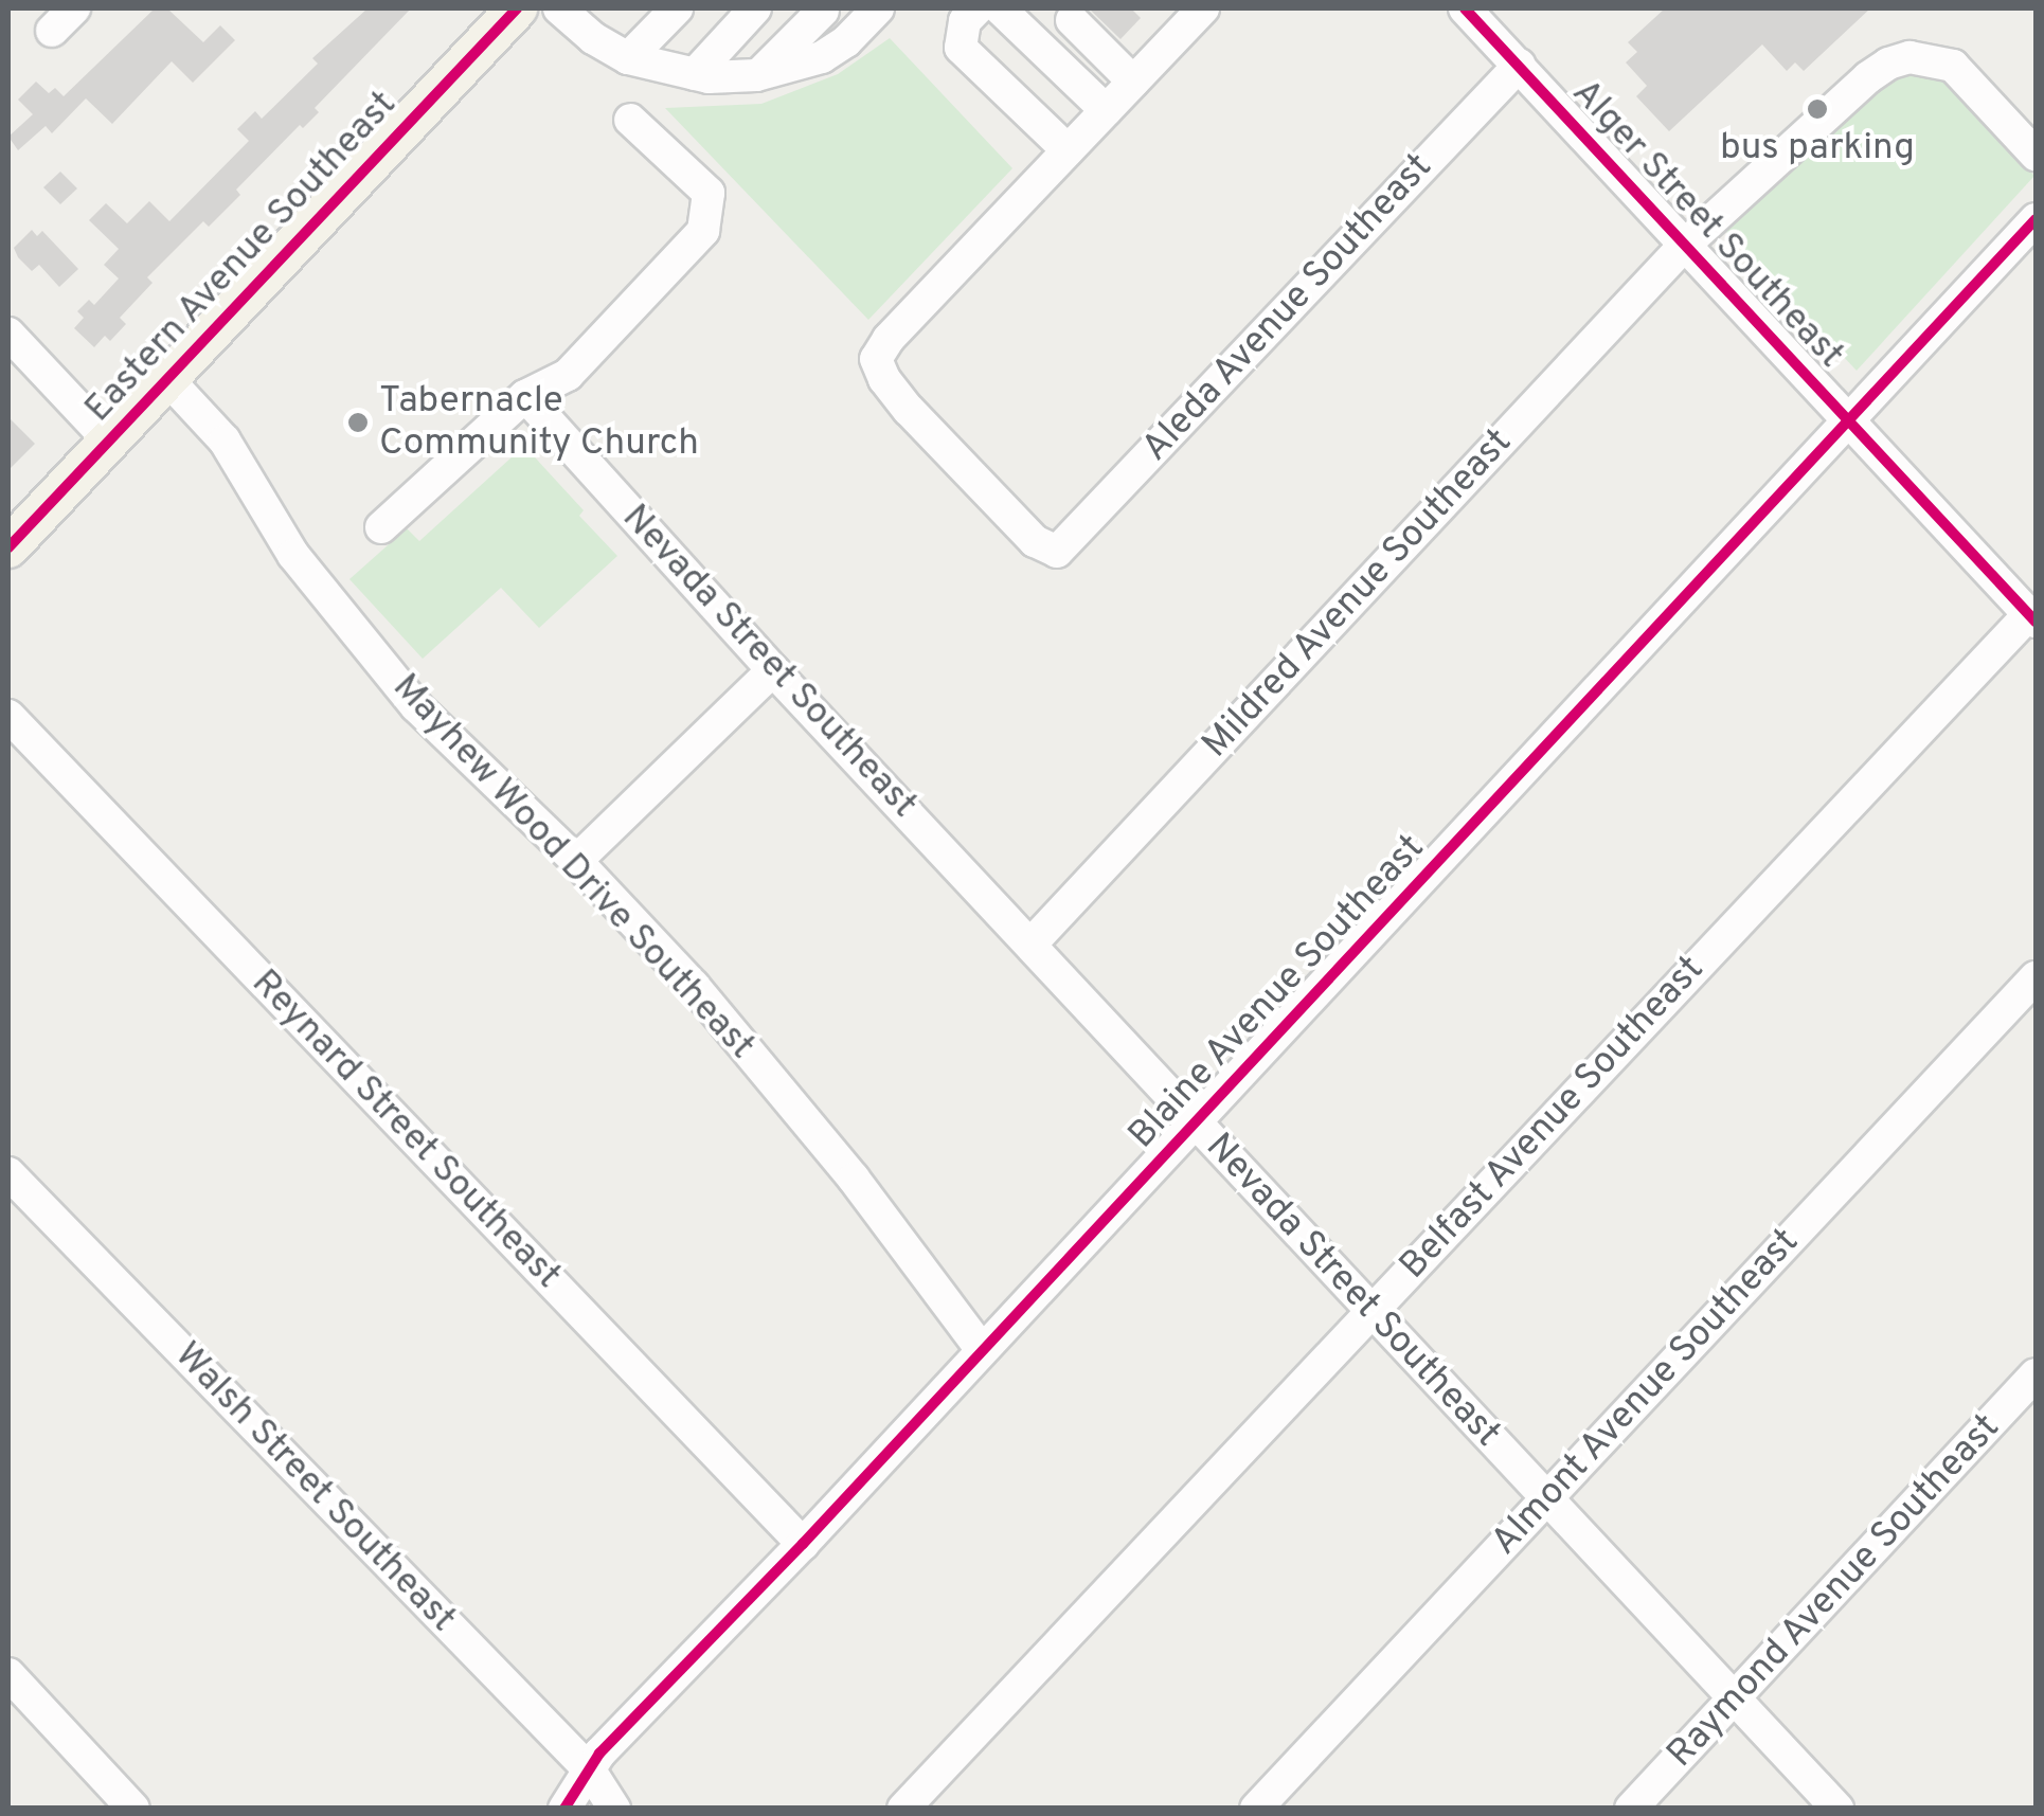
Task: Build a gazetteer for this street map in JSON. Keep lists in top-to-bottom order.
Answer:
{
  "streets": {
    "main road": ["Eastern Avenue Southeast"],
    "street": [
      "Alger Street Southeast",
      "Aleda Avenue Southeast",
      "Mildred Avenue Southeast",
      "Nevada Street Southeast",
      "Mayhew Wood Drive Southeast",
      "Blaine Avenue Southeast",
      "Belfast Avenue Southeast",
      "Reynard Street Southeast",
      "Almont Avenue Southeast",
      "Walsh Street Southeast",
      "Raymond Avenue Southeast"
    ]
  },
  "crossings": [
    ["Alger Street Southeast", "Aleda Avenue Southeast"],
    ["Alger Street Southeast", "Mildred Avenue Southeast"],
    ["Alger Street Southeast", "Blaine Avenue Southeast"],
    ["Alger Street Southeast", "Belfast Avenue Southeast"],
    ["Eastern Avenue Southeast", "Mayhew Wood Drive Southeast"],
    ["Mildred Avenue Southeast", "Nevada Street Southeast"],
    ["Nevada Street Southeast", "Blaine Avenue Southeast"],
    ["Nevada Street Southeast", "Belfast Avenue Southeast"],
    ["Nevada Street Southeast", "Almont Avenue Southeast"],
    ["Nevada Street Southeast", "Raymond Avenue Southeast"],
    ["Mayhew Wood Drive Southeast", "Blaine Avenue Southeast"],
    ["Blaine Avenue Southeast", "Reynard Street Southeast"],
    ["Blaine Avenue Southeast", "Walsh Street Southeast"]
  ],
  "places": ["bus parking", "Tabernacle Community Church"]
}
